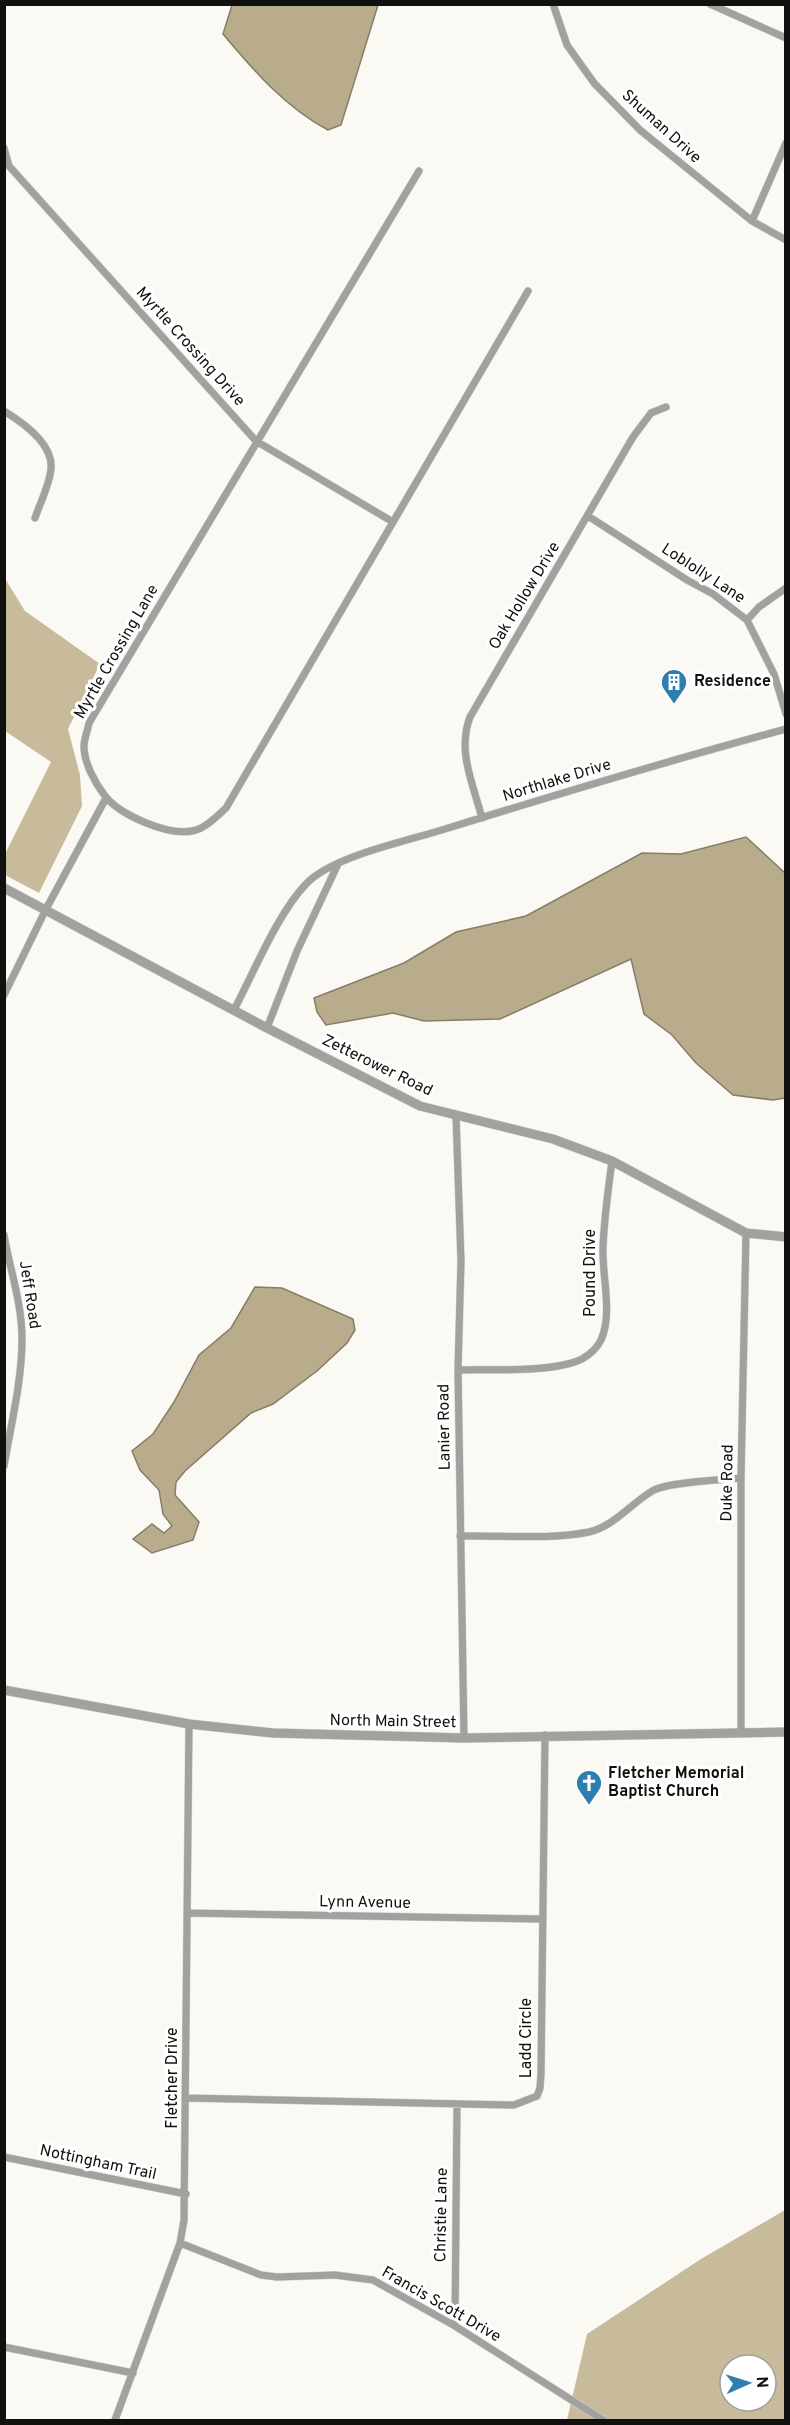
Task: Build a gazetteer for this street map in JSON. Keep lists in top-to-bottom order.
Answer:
{
  "streets": {
    "street": [
      "Shuman Drive",
      "Myrtle Crossing Drive",
      "Loblolly Lane",
      "Oak Hollow Drive",
      "Myrtle Crossing Lane",
      "Northlake Drive",
      "Zetterower Road",
      "Pound Drive",
      "Jeff Road",
      "Lanier Road",
      "Duke Road",
      "North Main Street",
      "Lynn Avenue",
      "Ladd Circle",
      "Fletcher Drive",
      "Nottingham Trail",
      "Christie Lane",
      "Francis Scott Drive"
    ]
  },
  "crossings": [
    ["Myrtle Crossing Drive", "Myrtle Crossing Lane"],
    ["Loblolly Lane", "Oak Hollow Drive"],
    ["Oak Hollow Drive", "Northlake Drive"],
    ["Northlake Drive", "Zetterower Road"],
    ["Zetterower Road", "Pound Drive"],
    ["Zetterower Road", "Lanier Road"],
    ["Zetterower Road", "Duke Road"],
    ["Pound Drive", "Lanier Road"],
    ["Lanier Road", "North Main Street"],
    ["Duke Road", "North Main Street"],
    ["North Main Street", "Ladd Circle"],
    ["North Main Street", "Fletcher Drive"],
    ["Lynn Avenue", "Ladd Circle"],
    ["Lynn Avenue", "Fletcher Drive"],
    ["Ladd Circle", "Fletcher Drive"],
    ["Ladd Circle", "Christie Lane"],
    ["Fletcher Drive", "Nottingham Trail"],
    ["Fletcher Drive", "Francis Scott Drive"],
    ["Christie Lane", "Francis Scott Drive"]
  ],
  "places": {
    "building": ["Residence"],
    "church": ["Fletcher Memorial Baptist Church"]
  },
  "north": "right"
}
